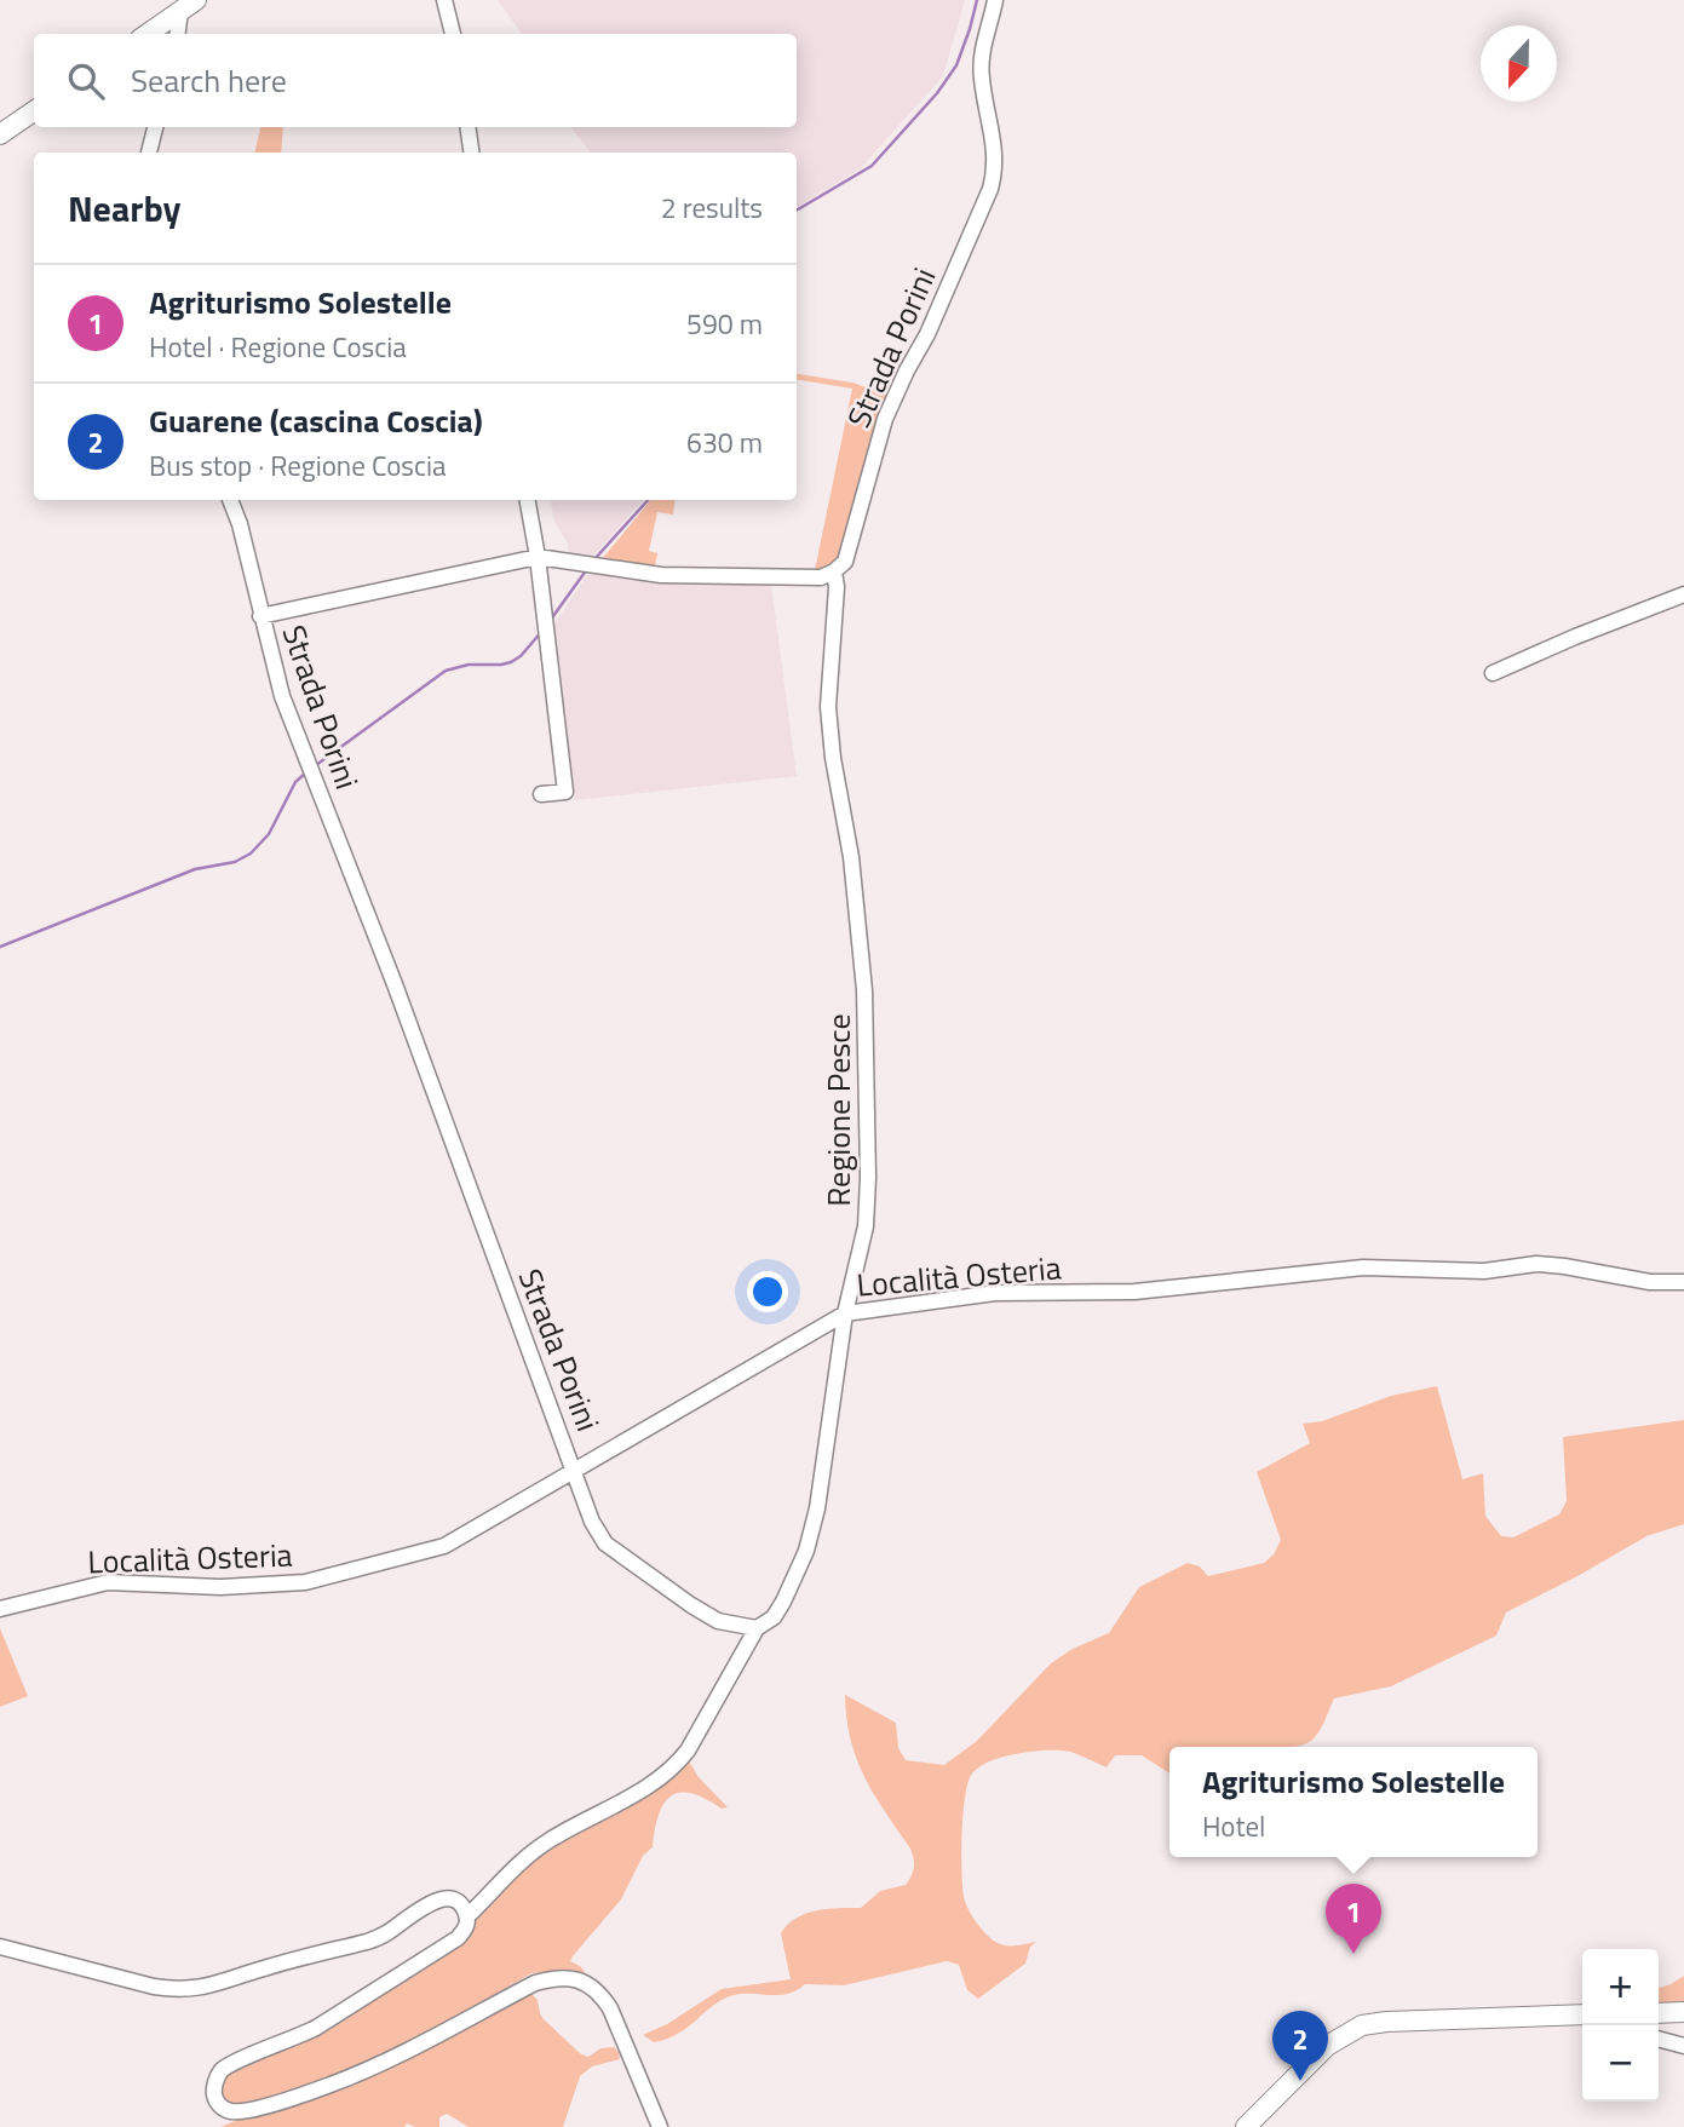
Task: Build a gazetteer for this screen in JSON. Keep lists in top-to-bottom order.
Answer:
{
  "streets": {
    "street": ["Strada Porini", "Regione Pesce", "Località Osteria"]
  },
  "crossings": [
    ["Strada Porini", "Regione Pesce"],
    ["Strada Porini", "Località Osteria"],
    ["Regione Pesce", "Località Osteria"]
  ],
  "north": "bottom",
  "page": {
    "search": "Search here",
    "heading": ["Nearby", "2 results"],
    "list": [
      {
        "mark": "1",
        "name": "Agriturismo Solestelle",
        "note": "Hotel · Regione Coscia",
        "value": "590 m"
      },
      {
        "mark": "2",
        "name": "Guarene (cascina Coscia)",
        "note": "Bus stop · Regione Coscia",
        "value": "630 m"
      }
    ],
    "popup": ["Agriturismo Solestelle", "Hotel"],
    "pins": ["1", "2"],
    "map_buttons": ["+", "−"]
  }
}
